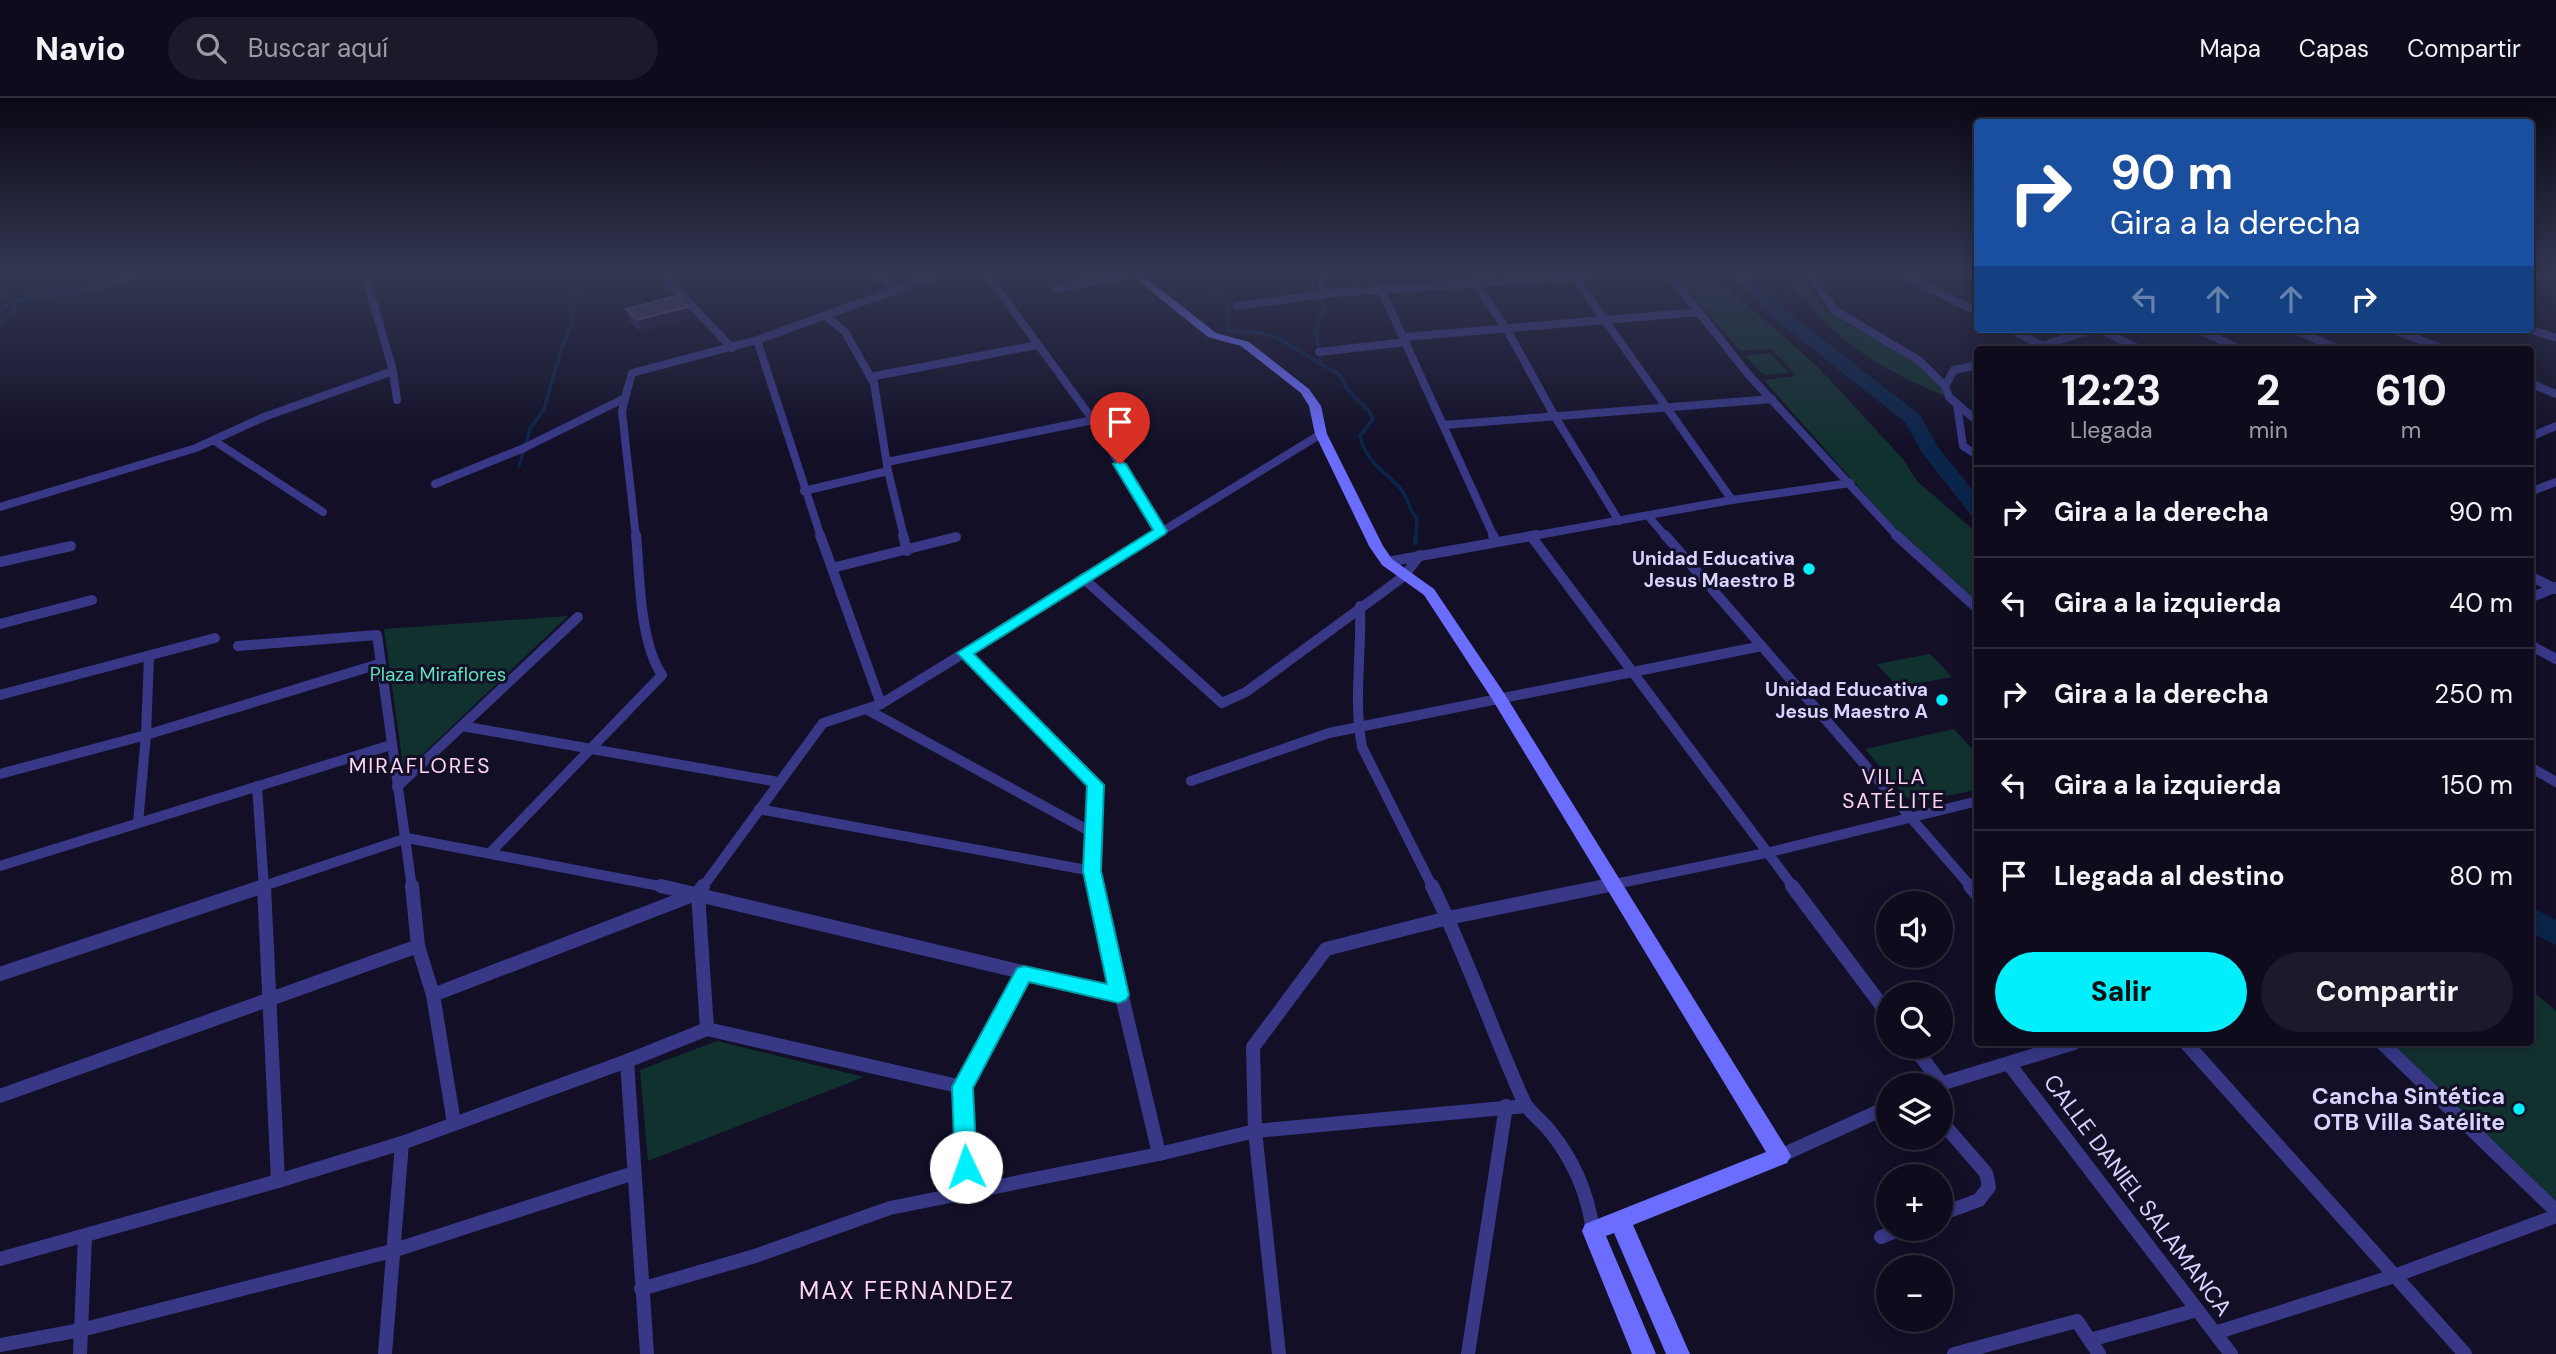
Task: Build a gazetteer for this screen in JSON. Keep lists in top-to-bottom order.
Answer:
{
  "streets": {
    "street": ["CALLE DANIEL SALAMANCA"]
  },
  "districts": ["MIRAFLORES", "VILLA SATÉLITE", "MAX FERNANDEZ"],
  "parks": ["Plaza Miraflores"],
  "places": ["Unidad Educativa Jesus Maestro B", "Unidad Educativa Jesus Maestro A", "Cancha Sintética OTB Villa Satélite"],
  "page": {
    "header": "Navio",
    "search": "Buscar aquí",
    "nav": ["Mapa", "Capas", "Compartir"],
    "turn": ["90 m", "Gira a la derecha"],
    "eta": [
      "12:23",
      "Llegada",
      "2",
      "min",
      "610",
      "m"
    ],
    "list": [
      {
        "name": "Gira a la derecha",
        "value": "90 m"
      },
      {
        "name": "Gira a la izquierda",
        "value": "40 m"
      },
      {
        "name": "Gira a la derecha",
        "value": "250 m"
      },
      {
        "name": "Gira a la izquierda",
        "value": "150 m"
      },
      {
        "name": "Llegada al destino",
        "value": "80 m"
      }
    ],
    "map_buttons": ["+", "−"],
    "buttons": ["Salir", "Compartir"]
  }
}
